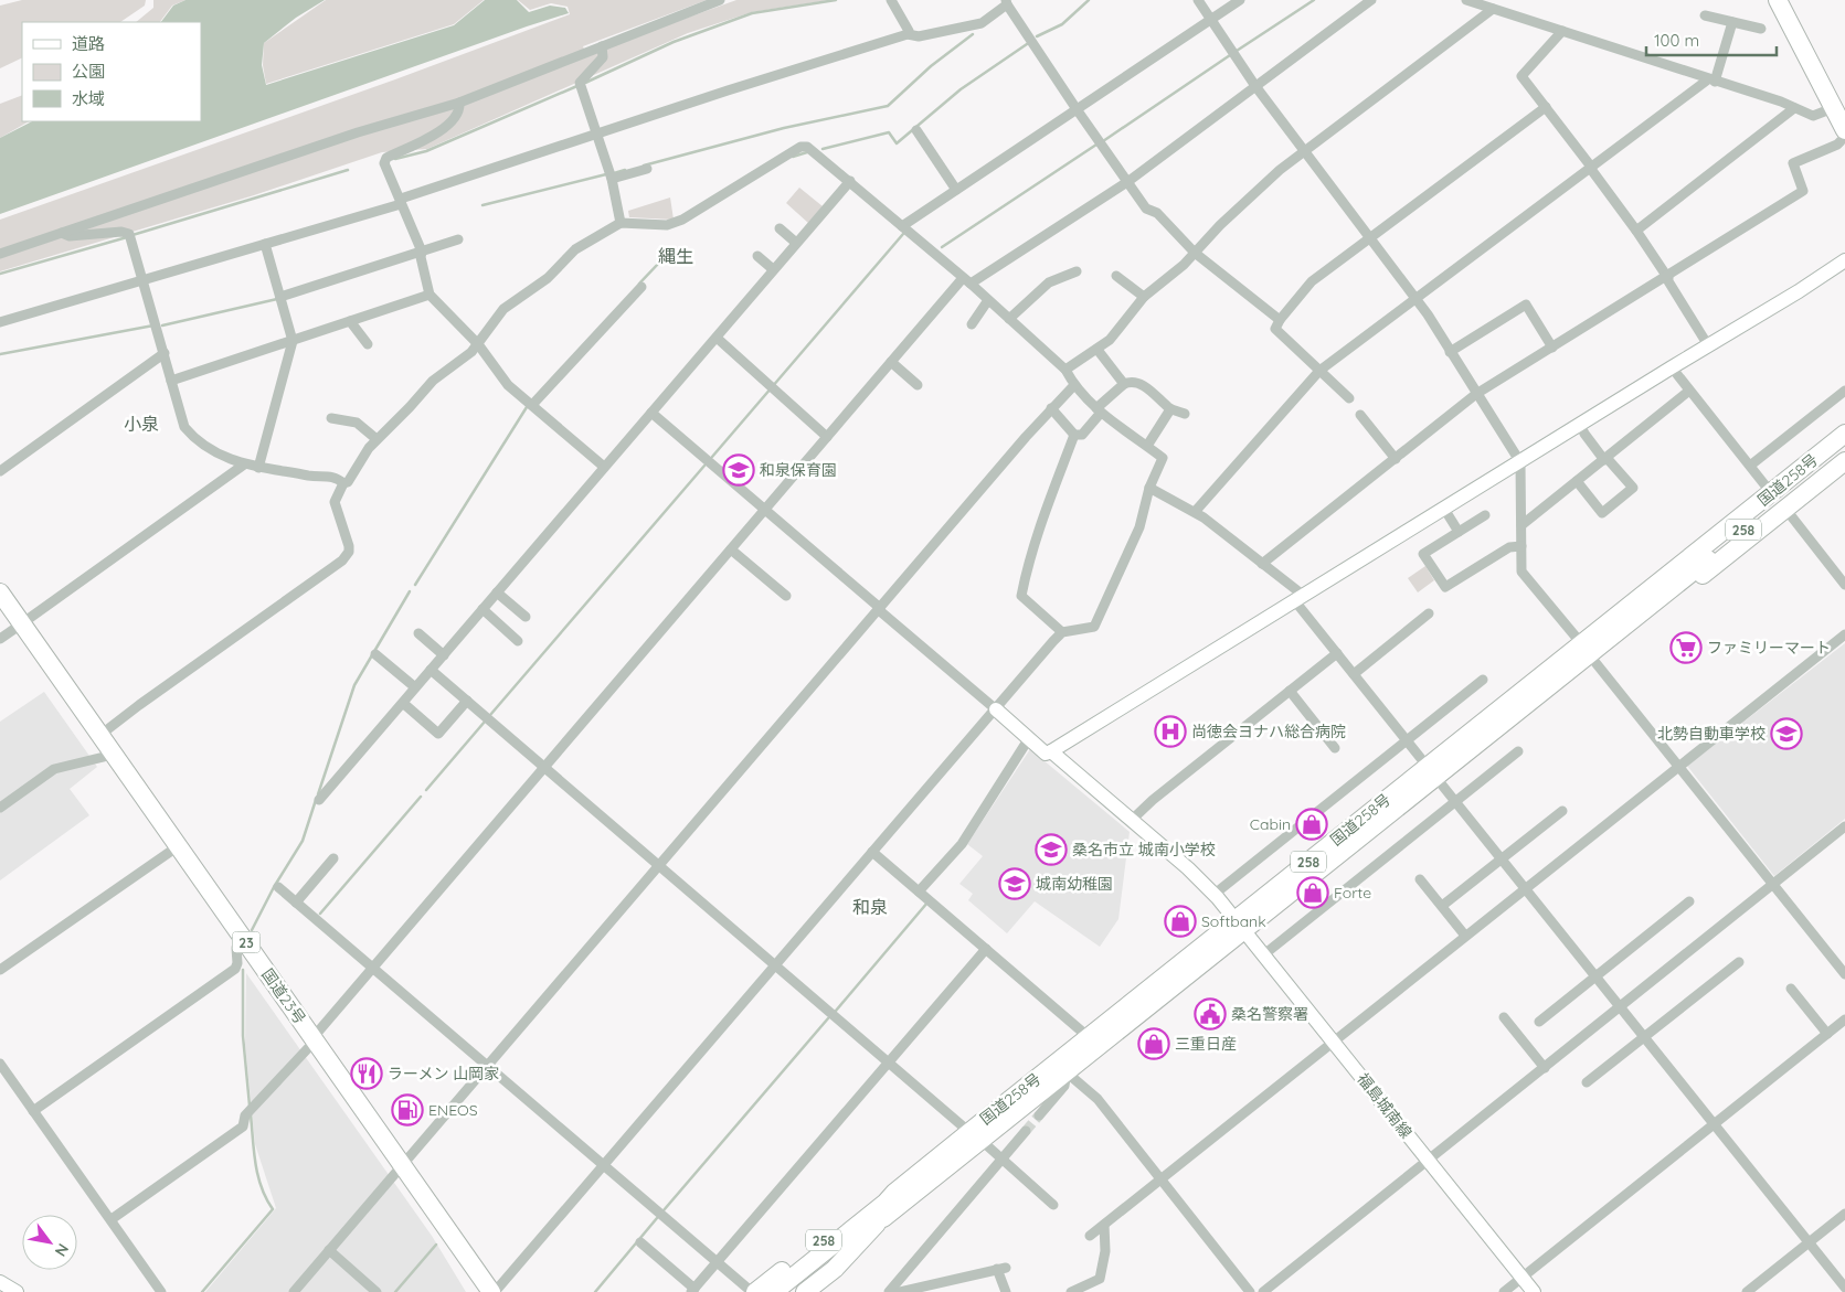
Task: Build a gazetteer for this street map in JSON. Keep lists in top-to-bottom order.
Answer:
{
  "streets": {
    "highway": [
      "国道258号",
      "258",
      "23",
      "国道23号"
    ],
    "street": ["福島城南線"]
  },
  "crossings": [
    ["国道258号", "258"],
    ["国道258号", "福島城南線"]
  ],
  "districts": ["縄生", "小泉", "和泉"],
  "places": {
    "school or university": [
      "和泉保育園",
      "北勢自動車学校",
      "桑名市立 城南小学校",
      "城南幼稚園"
    ],
    "supermarket": ["ファミリーマート"],
    "hospital": ["尚徳会ヨナハ総合病院"],
    "shop": [
      "Cabin",
      "Forte",
      "Softbank",
      "三重日産"
    ],
    "public building": ["桑名警察署"],
    "restaurant": ["ラーメン 山岡家"],
    "fuel station": ["ENEOS"]
  },
  "legend": ["道路", "公園", "水域"],
  "scale_bar": "100 m",
  "north": "bottom right"
}
